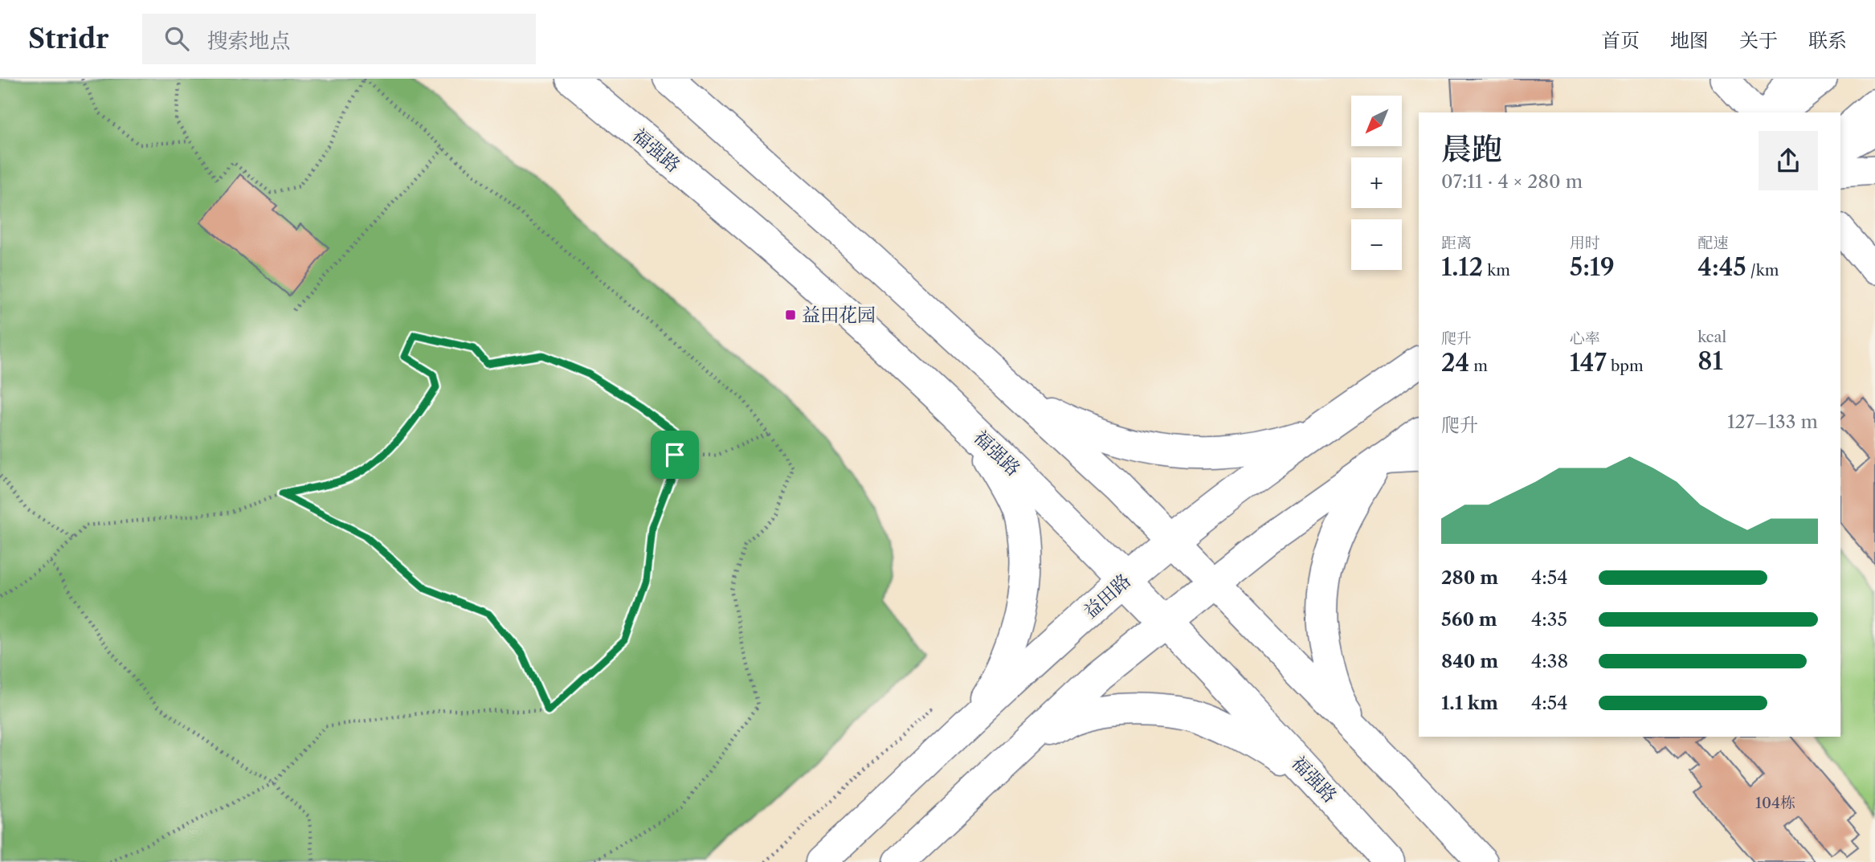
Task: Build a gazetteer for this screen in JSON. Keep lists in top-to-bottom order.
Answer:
{
  "streets": {
    "main road": ["福强路", "益田路"]
  },
  "crossings": [
    ["福强路", "益田路"]
  ],
  "places": {
    "transit": ["益田花园"]
  },
  "house_numbers": ["104栋"],
  "north": "bottom left",
  "page": {
    "header": "Stridr",
    "search": "搜索地点",
    "nav": [
      "首页",
      "地图",
      "关于",
      "联系"
    ],
    "map_buttons": ["+", "−"],
    "heading": ["晨跑", "07:11 · 4 × 280 m"],
    "stats": [
      ["距离", "1.12 km"],
      ["用时", "5:19"],
      ["配速", "4:45 /km"],
      ["爬升", "24 m"],
      ["心率", "147 bpm"],
      ["kcal", "81"]
    ],
    "chart": ["爬升", "127–133 m"],
    "list": [
      {
        "name": "280 m",
        "note": "4:54"
      },
      {
        "name": "560 m",
        "note": "4:35"
      },
      {
        "name": "840 m",
        "note": "4:38"
      },
      {
        "name": "1.1 km",
        "note": "4:54"
      }
    ]
  }
}
